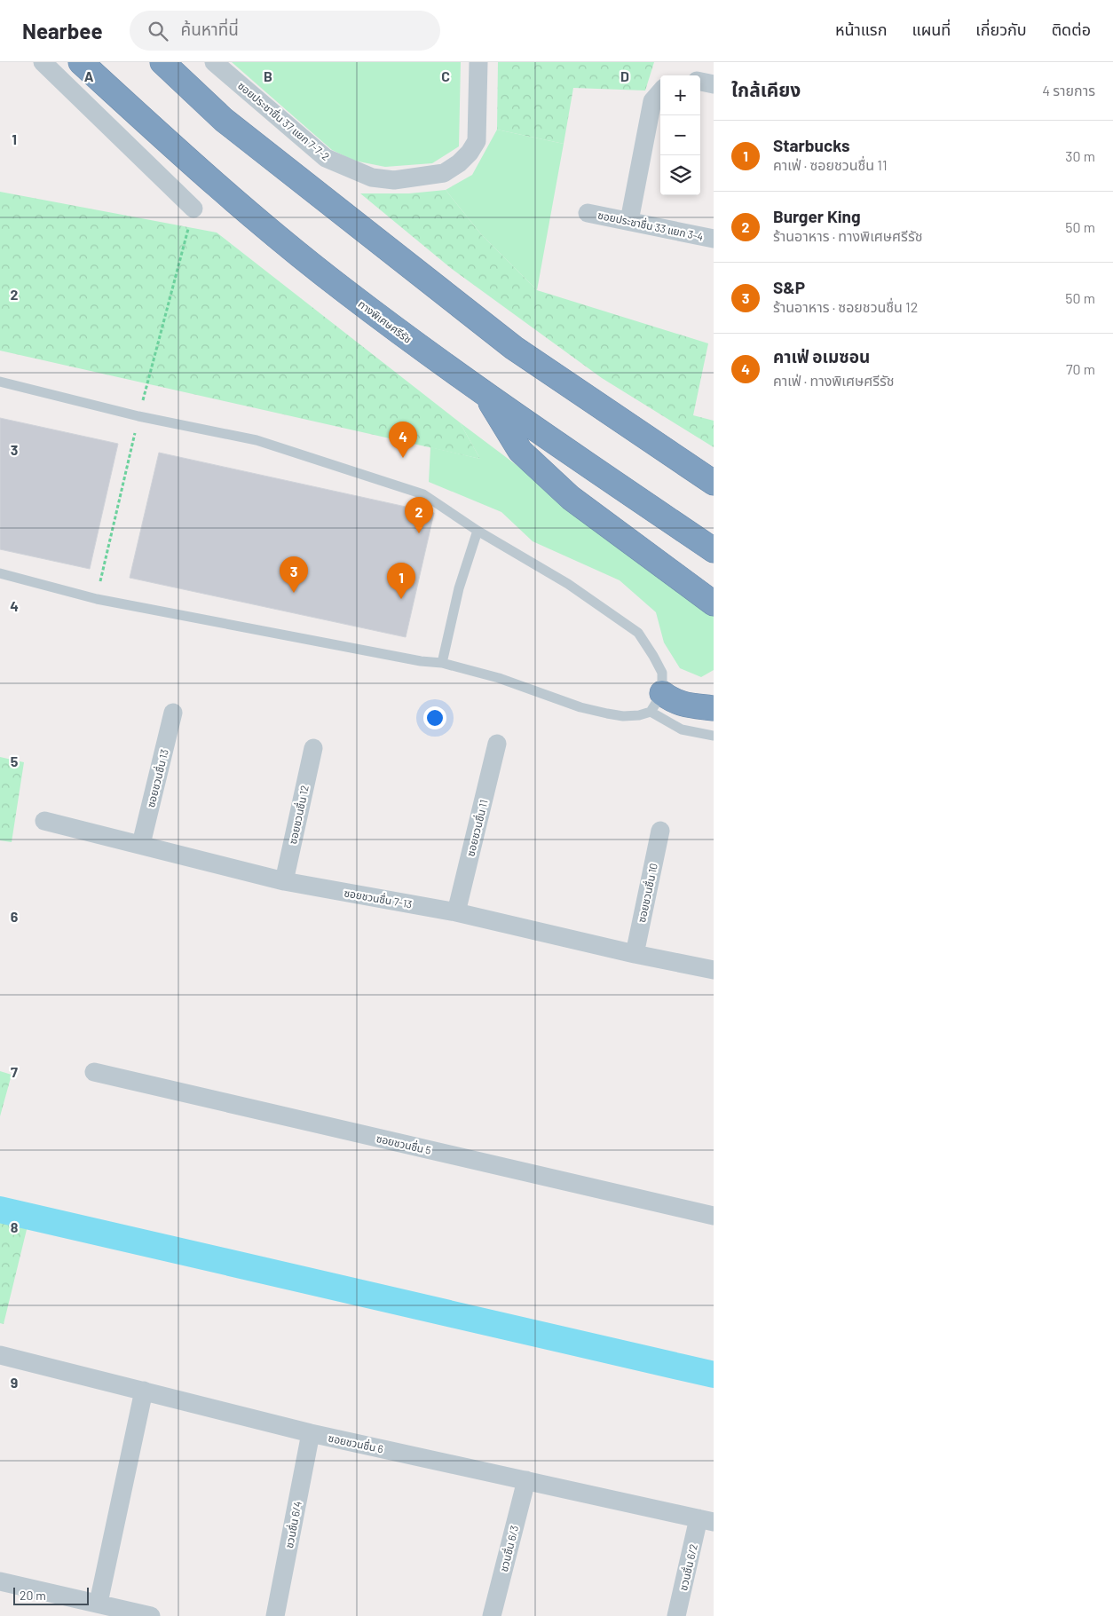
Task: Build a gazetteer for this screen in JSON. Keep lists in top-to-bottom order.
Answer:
{
  "streets": {
    "highway": ["ทางพิเศษศรีรัช"],
    "street": [
      "ซอยประชาชื่น 37 แยก 7-7-2",
      "ซอยประชาชื่น 33 แยก 3-4",
      "ซอยชวนชื่น 13",
      "ซอยชวนชื่น 12",
      "ซอยชวนชื่น 11",
      "ซอยชวนชื่น 10",
      "ซอยชวนชื่น 7-13",
      "ซอยชวนชื่น 5",
      "ซอยชวนชื่น 6",
      "ชวนชื่น 6/4",
      "ชวนชื่น 6/3",
      "ชวนชื่น 6/2"
    ]
  },
  "crossings": [
    ["ซอยชวนชื่น 13", "ซอยชวนชื่น 7-13"],
    ["ซอยชวนชื่น 12", "ซอยชวนชื่น 7-13"],
    ["ซอยชวนชื่น 11", "ซอยชวนชื่น 7-13"],
    ["ซอยชวนชื่น 10", "ซอยชวนชื่น 7-13"],
    ["ซอยชวนชื่น 6", "ชวนชื่น 6/4"],
    ["ซอยชวนชื่น 6", "ชวนชื่น 6/3"],
    ["ซอยชวนชื่น 6", "ชวนชื่น 6/2"]
  ],
  "scale_bar": "20 m",
  "page": {
    "header": "Nearbee",
    "search": "ค้นหาที่นี่",
    "nav": [
      "หน้าแรก",
      "แผนที่",
      "เกี่ยวกับ",
      "ติดต่อ"
    ],
    "heading": ["ใกล้เคียง", "4 รายการ"],
    "map_buttons": ["+", "−"],
    "list": [
      {
        "mark": "1",
        "name": "Starbucks",
        "note": "คาเฟ่ · ซอยชวนชื่น 11",
        "value": "30 m"
      },
      {
        "mark": "2",
        "name": "Burger King",
        "note": "ร้านอาหาร · ทางพิเศษศรีรัช",
        "value": "50 m"
      },
      {
        "mark": "3",
        "name": "S&P",
        "note": "ร้านอาหาร · ซอยชวนชื่น 12",
        "value": "50 m"
      },
      {
        "mark": "4",
        "name": "คาเฟ่ อเมซอน",
        "note": "คาเฟ่ · ทางพิเศษศรีรัช",
        "value": "70 m"
      }
    ],
    "pins": [
      "4",
      "2",
      "3",
      "1"
    ],
    "scale": "20 m"
  },
  "grid": {
    "columns": [
      "A",
      "B",
      "C",
      "D"
    ],
    "rows": [
      "1",
      "2",
      "3",
      "4",
      "5",
      "6",
      "7",
      "8",
      "9"
    ]
  }
}
